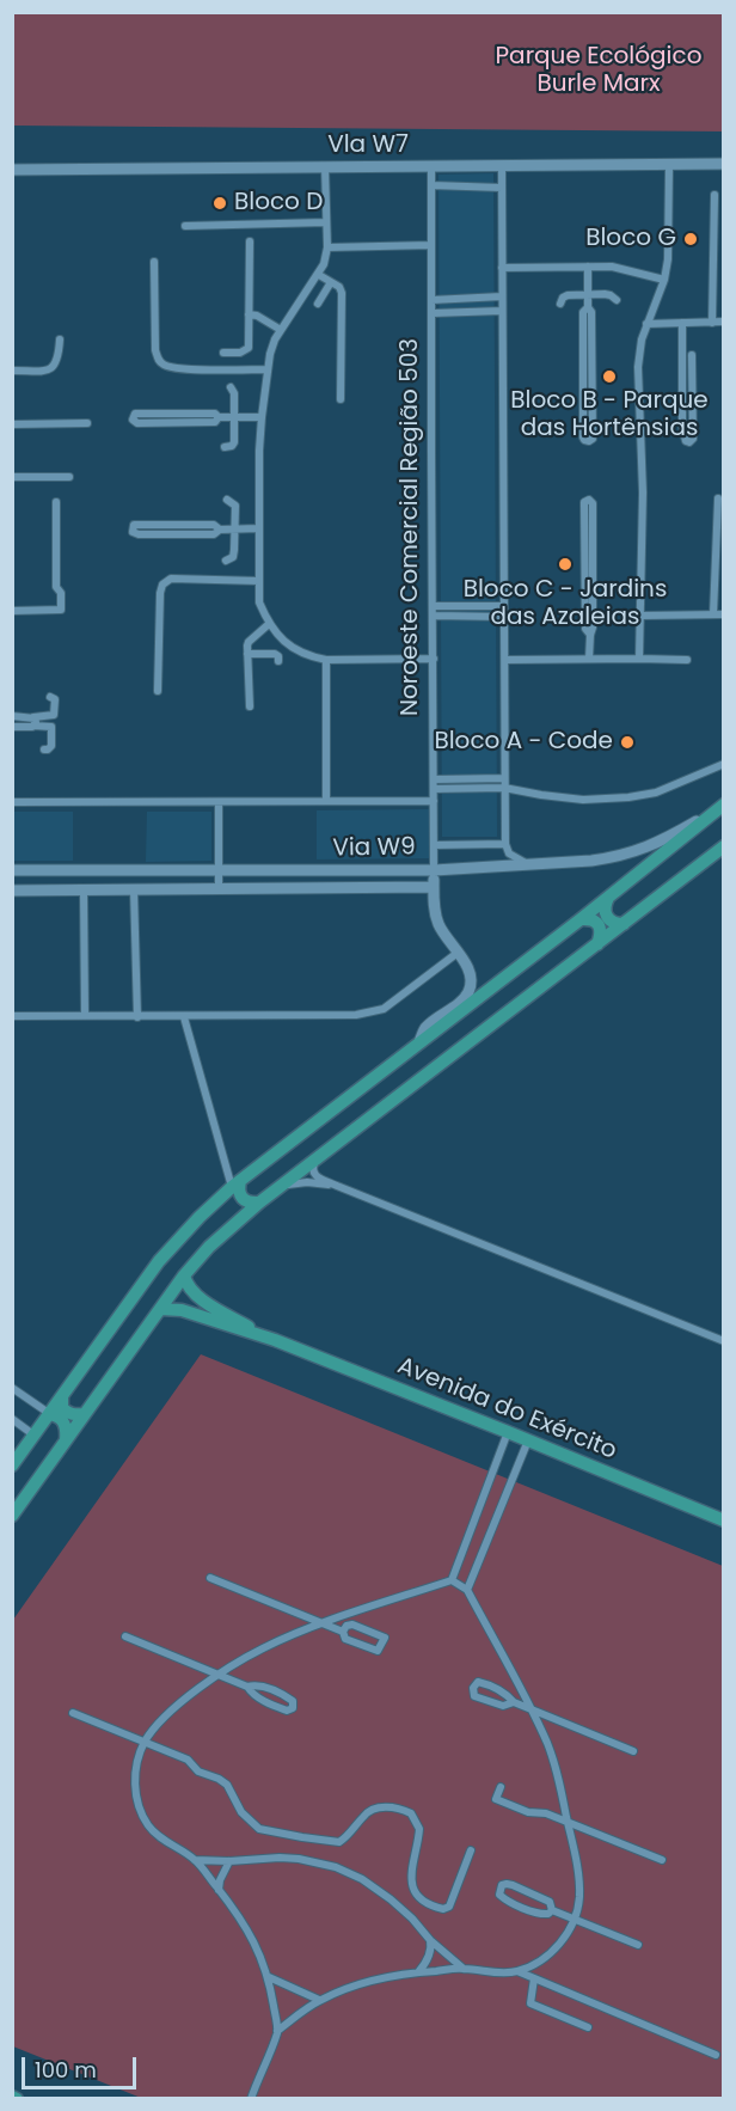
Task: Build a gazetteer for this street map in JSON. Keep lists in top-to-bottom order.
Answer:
{
  "streets": {
    "main road": ["Avenida do Exército"],
    "street": ["Vla W7", "Noroeste Comercial Região 503", "Via W9"]
  },
  "crossings": [
    ["Vla W7", "Noroeste Comercial Região 503"],
    ["Noroeste Comercial Região 503", "Via W9"]
  ],
  "parks": ["Parque Ecológico Burle Marx"],
  "places": [
    "Bloco D",
    "Bloco G",
    "Bloco B - Parque das Hortênsias",
    "Bloco C - Jardins das Azaleias",
    "Bloco A - Code"
  ],
  "scale_bar": "100 m"
}
